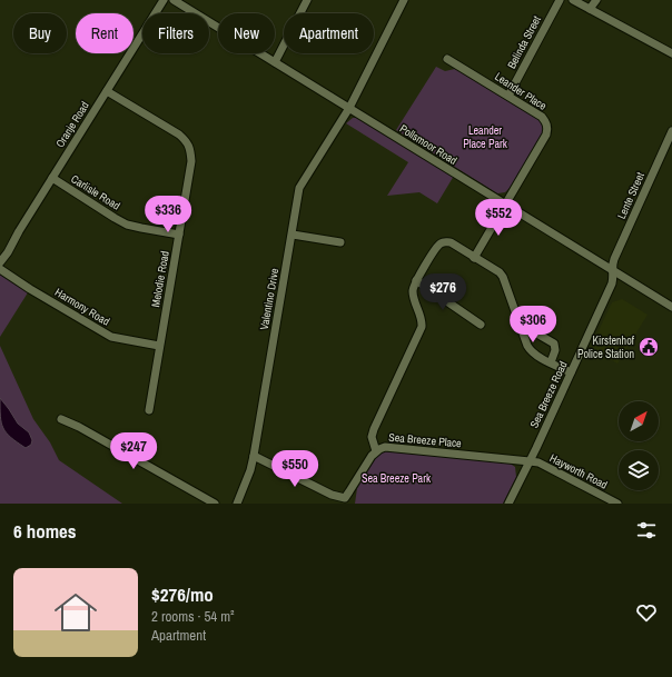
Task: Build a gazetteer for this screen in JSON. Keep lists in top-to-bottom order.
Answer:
{
  "streets": {
    "street": [
      "Belinda Street",
      "Leander Place",
      "Oranje Road",
      "Pollsmoor Road",
      "Carlisle Road",
      "Lente Street",
      "Melodie Road",
      "Valentino Drive",
      "Harmony Road",
      "Sea Breeze Road",
      "Sea Breeze Place",
      "Hayworth Road"
    ]
  },
  "crossings": [
    ["Belinda Street", "Leander Place"],
    ["Leander Place", "Pollsmoor Road"],
    ["Oranje Road", "Carlisle Road"],
    ["Oranje Road", "Melodie Road"],
    ["Pollsmoor Road", "Lente Street"],
    ["Pollsmoor Road", "Valentino Drive"],
    ["Pollsmoor Road", "Sea Breeze Road"],
    ["Carlisle Road", "Melodie Road"],
    ["Lente Street", "Sea Breeze Road"],
    ["Melodie Road", "Harmony Road"],
    ["Valentino Drive", "Sea Breeze Place"],
    ["Sea Breeze Road", "Sea Breeze Place"],
    ["Sea Breeze Road", "Hayworth Road"],
    ["Sea Breeze Place", "Hayworth Road"]
  ],
  "parks": ["Leander Place Park", "Sea Breeze Park"],
  "places": {
    "public building": ["Kirstenhof Police Station"]
  },
  "north": "top right",
  "page": {
    "chip": [
      "Buy",
      "Rent",
      "Filters",
      "New",
      "Apartment"
    ],
    "price": [
      "$336",
      "$552",
      "$276",
      "$306",
      "$247",
      "$550"
    ],
    "heading": "6 homes",
    "list": [
      {
        "name": "$276/mo",
        "note": "2 rooms · 54 m² · Apartment"
      }
    ]
  }
}
